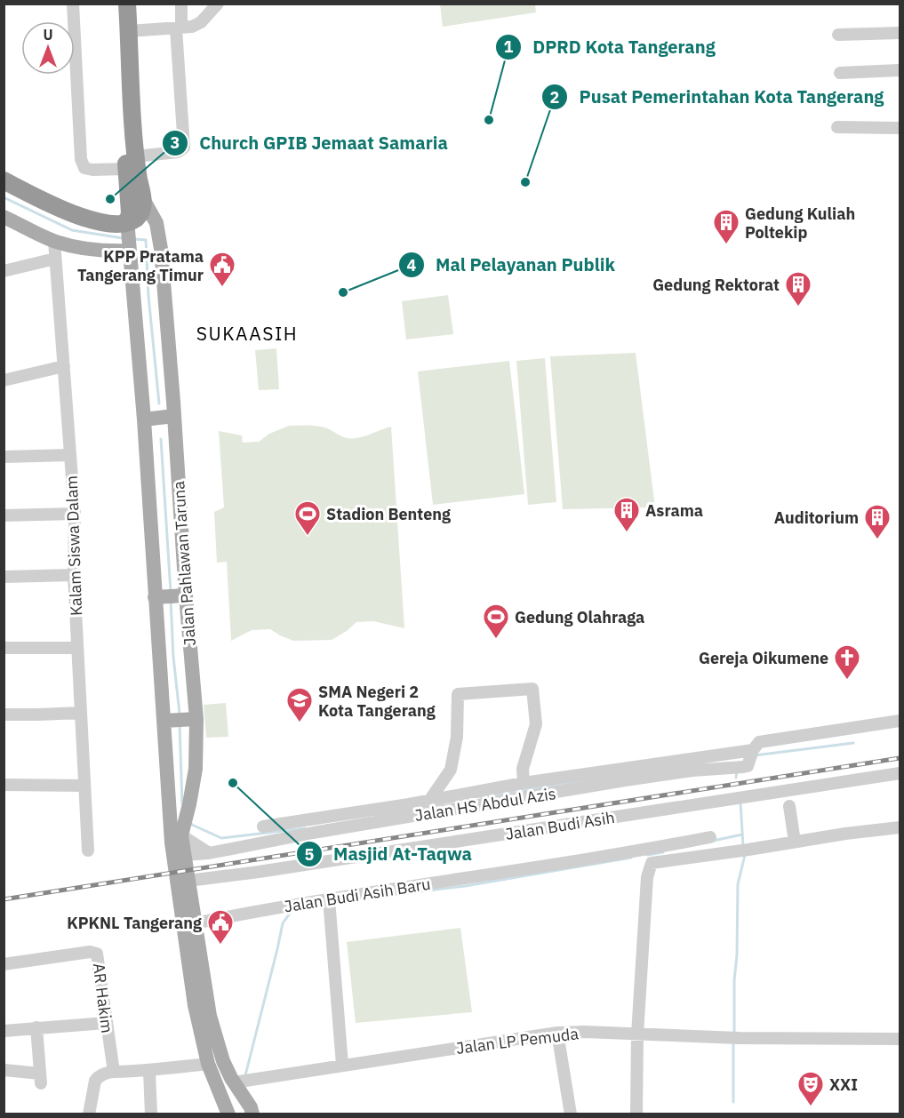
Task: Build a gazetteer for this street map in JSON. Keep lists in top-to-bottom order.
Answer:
{
  "streets": {
    "highway": ["Jalan Pahlawan Taruna"],
    "street": [
      "Kalam Siswa Dalam",
      "Jalan HS Abdul Azis",
      "Jalan Budi Asih",
      "Jalan Budi Asih Baru",
      "AR Hakim",
      "Jalan LP Pemuda"
    ]
  },
  "crossings": [
    ["Jalan Pahlawan Taruna", "Jalan HS Abdul Azis"],
    ["Jalan Pahlawan Taruna", "Jalan Budi Asih"],
    ["Jalan Pahlawan Taruna", "Jalan Budi Asih Baru"],
    ["Jalan Pahlawan Taruna", "Jalan LP Pemuda"]
  ],
  "districts": ["SUKAASIH"],
  "places": {
    "other": [
      "DPRD Kota Tangerang",
      "Pusat Pemerintahan Kota Tangerang",
      "Church GPIB Jemaat Samaria",
      "Mal Pelayanan Publik",
      "Masjid At-Taqwa"
    ],
    "building": [
      "Gedung Kuliah Poltekip",
      "Gedung Rektorat",
      "Asrama",
      "Auditorium"
    ],
    "public building": ["KPP Pratama Tangerang Timur", "KPKNL Tangerang"],
    "sports": ["Stadion Benteng", "Gedung Olahraga"],
    "church": ["Gereja Oikumene"],
    "school or university": ["SMA Negeri 2 Kota Tangerang"],
    "theatre": ["XXI"]
  },
  "north": "top"
}
